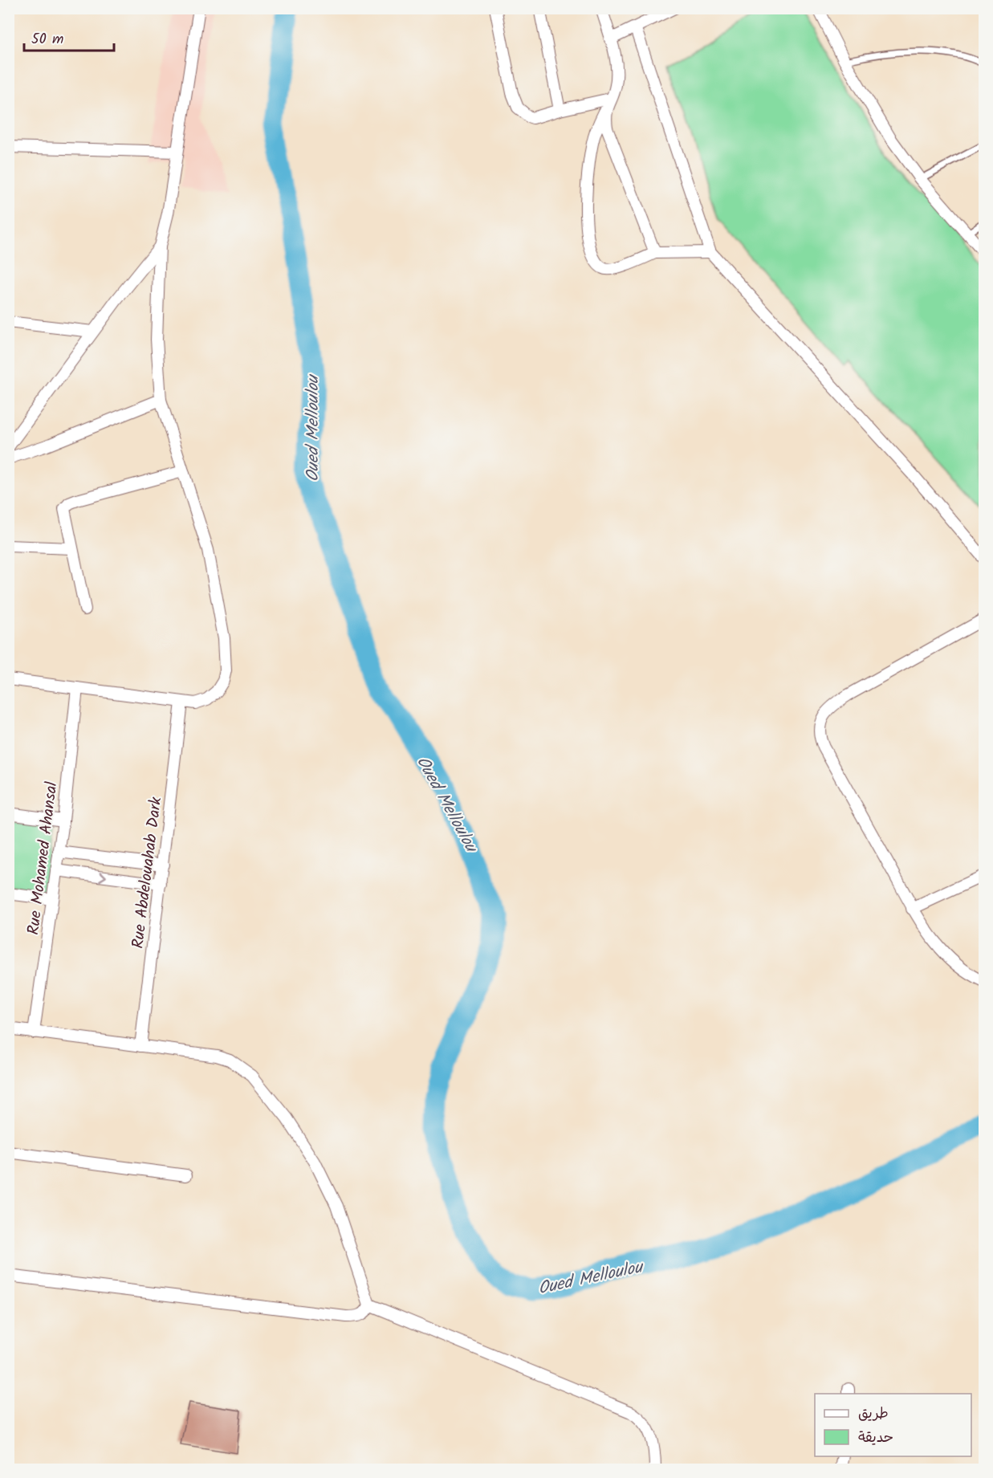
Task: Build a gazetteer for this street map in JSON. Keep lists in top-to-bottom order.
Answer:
{
  "streets": {
    "street": ["Rue Mohamed Ahansal", "Rue Abdelouahab Dark"]
  },
  "water": ["Oued Melloulou"],
  "legend": ["طريق", "حديقة"],
  "scale_bar": "50 m"
}
